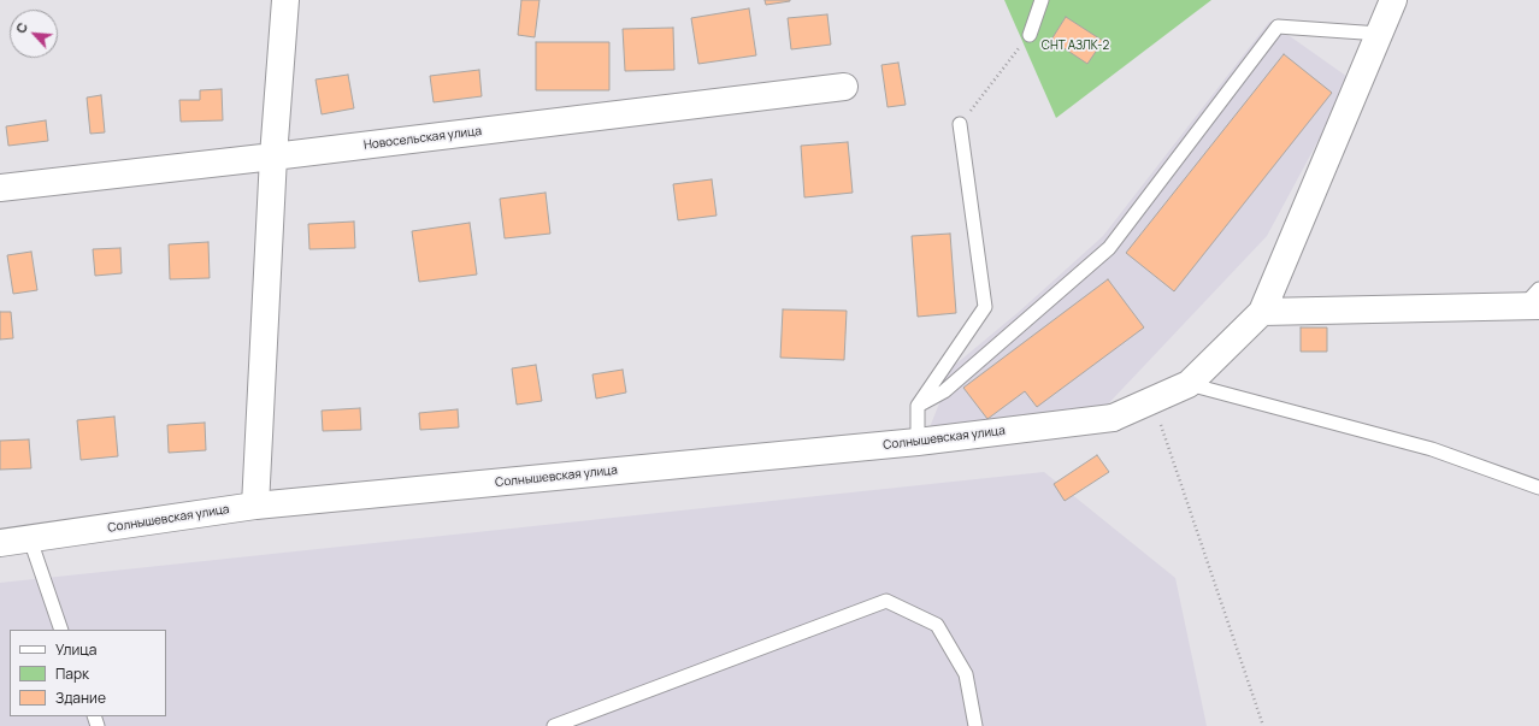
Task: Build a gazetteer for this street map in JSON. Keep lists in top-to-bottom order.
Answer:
{
  "streets": {
    "street": ["Новосельская улица", "Солнышевская улица"]
  },
  "parks": ["СНТ АЗЛК-2"],
  "legend": ["Улица", "Парк", "Здание"],
  "north": "top left"
}
